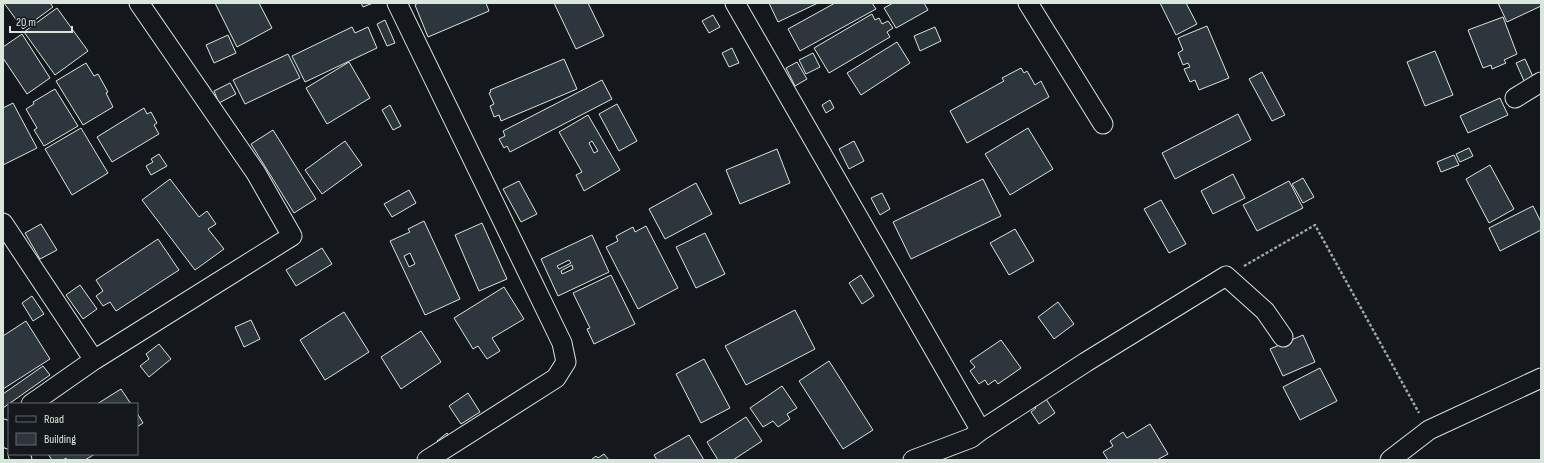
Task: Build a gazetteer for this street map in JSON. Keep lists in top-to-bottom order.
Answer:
{
  "legend": ["Road", "Building"],
  "scale_bar": "20 m"
}
